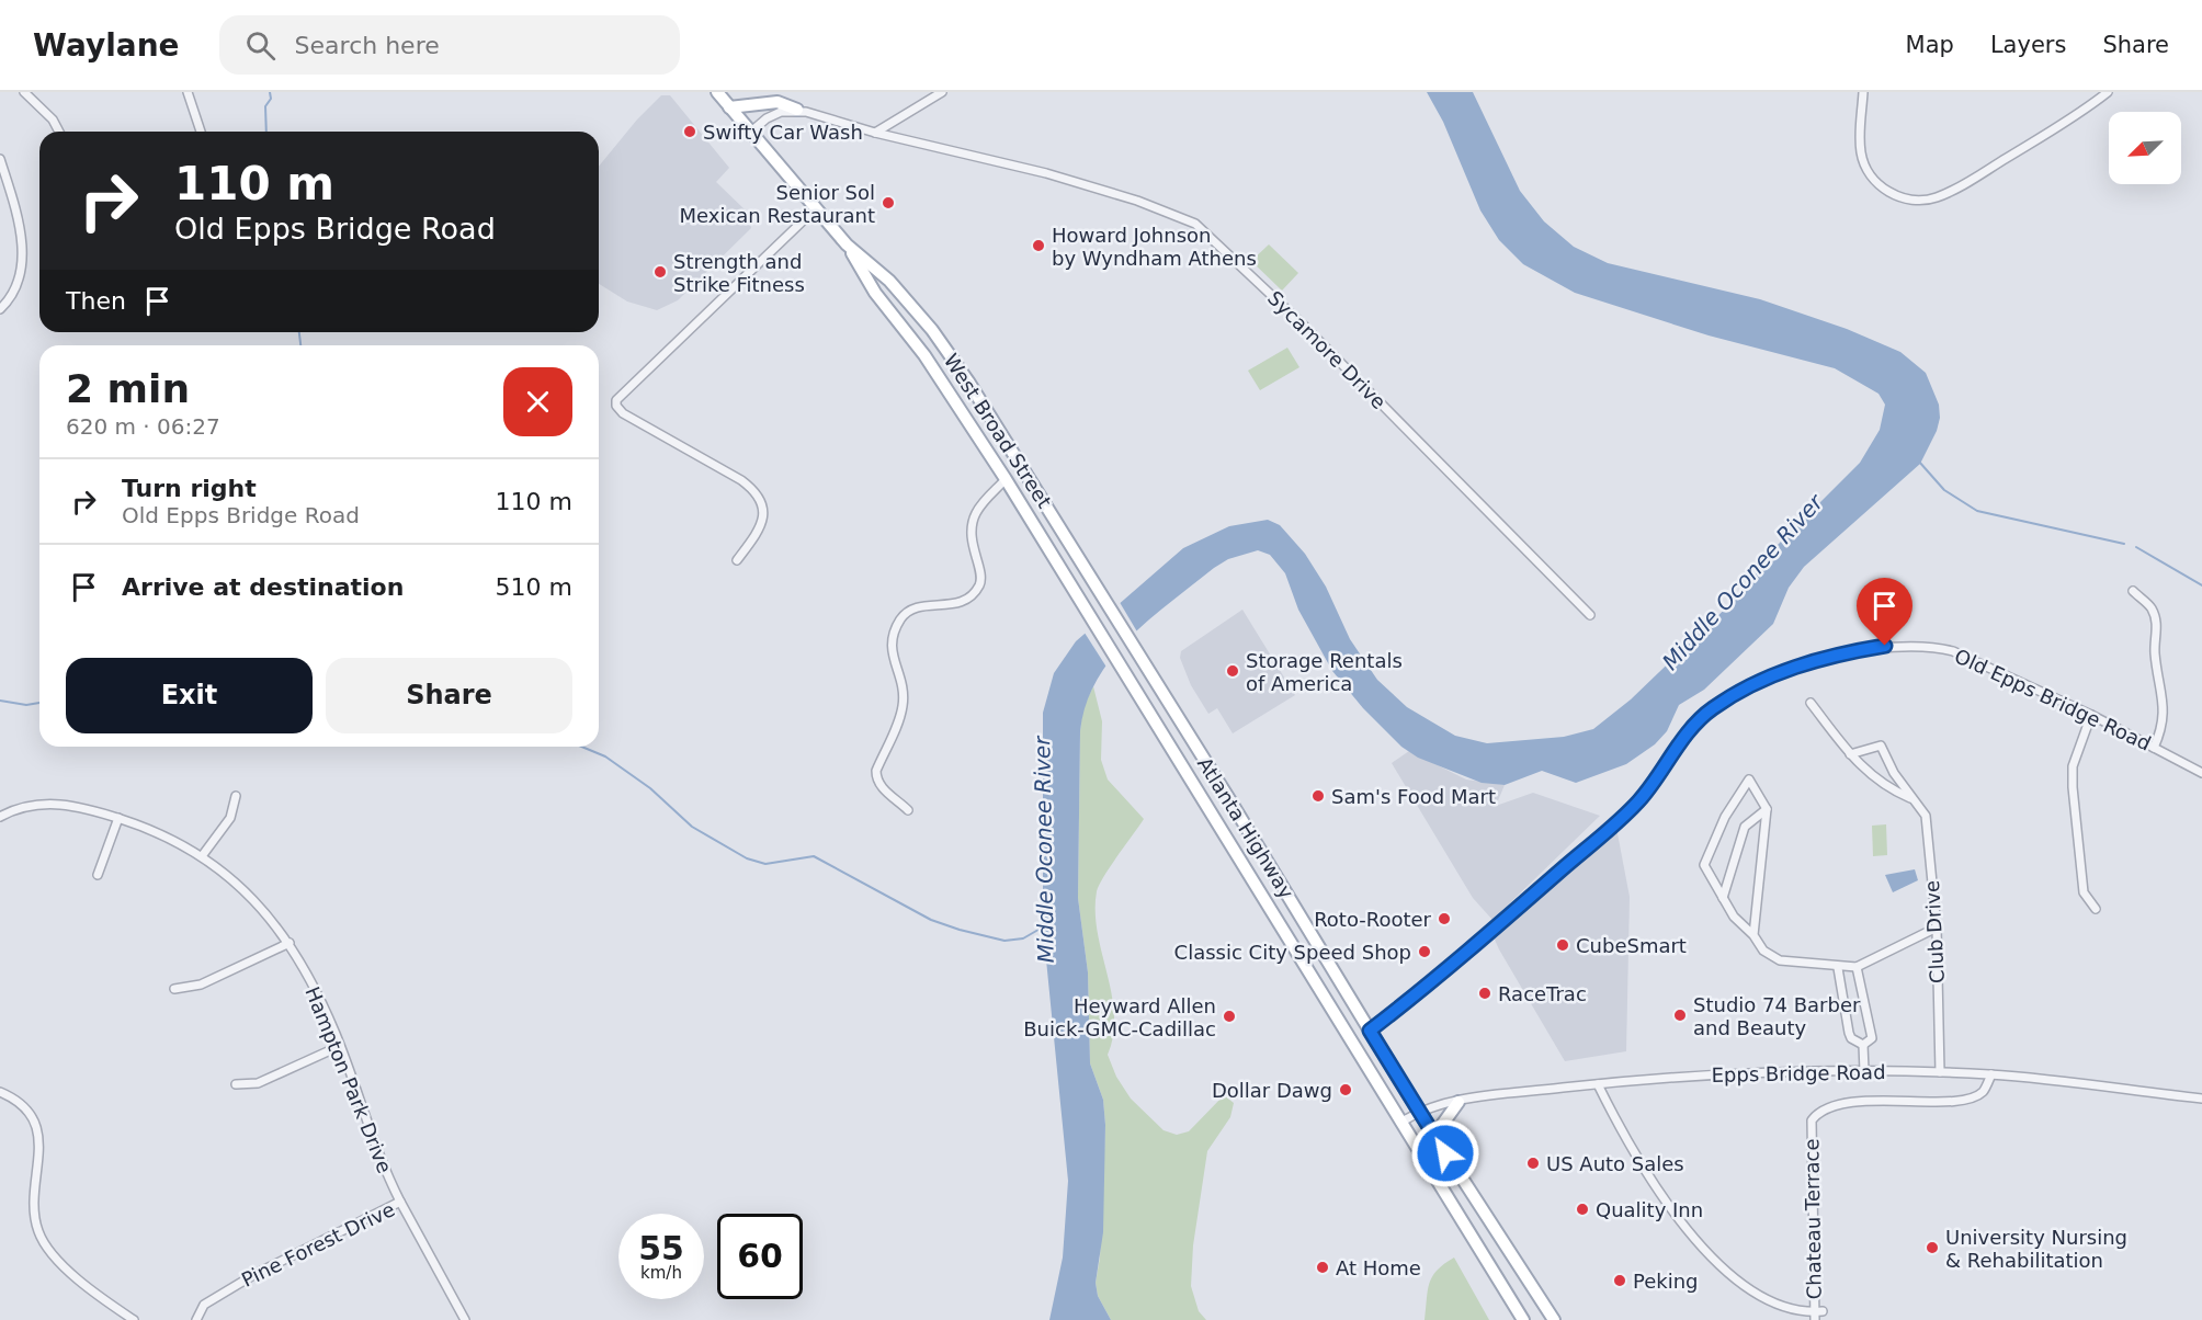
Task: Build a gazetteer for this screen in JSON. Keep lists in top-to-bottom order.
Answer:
{
  "streets": {
    "main road": ["West Broad Street", "Atlanta Highway"],
    "street": [
      "Sycamore Drive",
      "Old Epps Bridge Road",
      "Club Drive",
      "Epps Bridge Road",
      "Hampton Park Drive",
      "Chateau Terrace",
      "Pine Forest Drive"
    ]
  },
  "crossings": [
    ["West Broad Street", "Atlanta Highway"],
    ["Old Epps Bridge Road", "Atlanta Highway"],
    ["Atlanta Highway", "Epps Bridge Road"],
    ["Club Drive", "Epps Bridge Road"],
    ["Epps Bridge Road", "Chateau Terrace"],
    ["Hampton Park Drive", "Pine Forest Drive"]
  ],
  "water": ["Middle Oconee River"],
  "places": [
    "Swifty Car Wash",
    "Senior Sol Mexican Restaurant",
    "Howard Johnson by Wyndham Athens",
    "Strength and Strike Fitness",
    "Storage Rentals of America",
    "Sam's Food Mart",
    "Roto-Rooter",
    "CubeSmart",
    "Classic City Speed Shop",
    "RaceTrac",
    "Studio 74 Barber and Beauty",
    "Heyward Allen Buick-GMC-Cadillac",
    "Dollar Dawg",
    "US Auto Sales",
    "Quality Inn",
    "University Nursing & Rehabilitation",
    "At Home",
    "Peking"
  ],
  "north": "bottom left",
  "page": {
    "header": "Waylane",
    "search": "Search here",
    "nav": ["Map", "Layers", "Share"],
    "turn": ["110 m", "Old Epps Bridge Road"],
    "then": "Then",
    "heading": ["2 min", "620 m · 06:27"],
    "list": [
      {
        "name": "Turn right",
        "note": "Old Epps Bridge Road",
        "value": "110 m"
      },
      {
        "name": "Arrive at destination",
        "value": "510 m"
      }
    ],
    "buttons": ["Exit", "Share"],
    "speed": "55 km/h",
    "limit": "60"
  }
}
